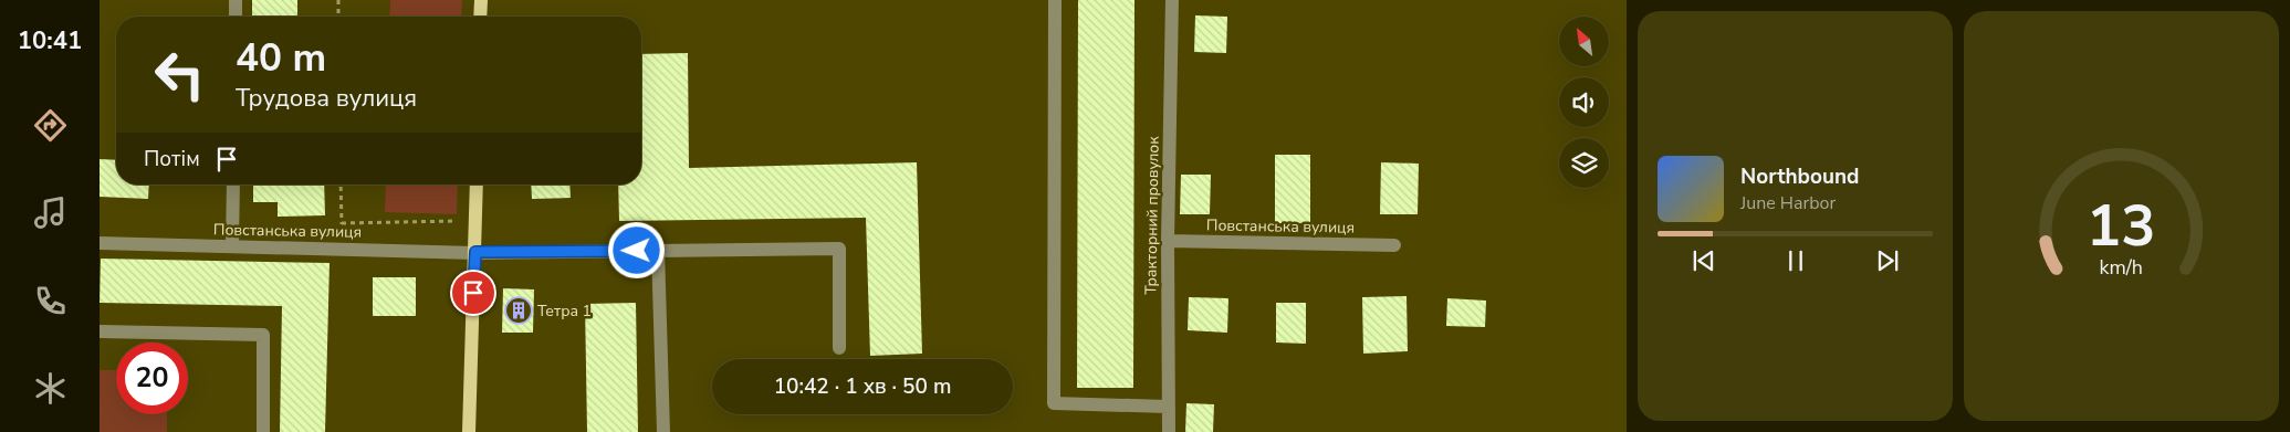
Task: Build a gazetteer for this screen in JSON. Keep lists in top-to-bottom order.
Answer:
{
  "streets": {
    "street": ["Тракторний провулок", "Повстанська вулиця"]
  },
  "crossings": [
    ["Тракторний провулок", "Повстанська вулиця"]
  ],
  "places": {
    "building": ["Тетра 1"]
  },
  "north": "top left",
  "page": {
    "tabs": "10:41",
    "turn": ["40 m", "Трудова вулиця"],
    "then": "Потім",
    "song": ["Northbound", "June Harbor"],
    "limit": "20",
    "trip": "10:42 · 1 хв · 50 m",
    "gauge": ["13", "km/h"]
  }
}
